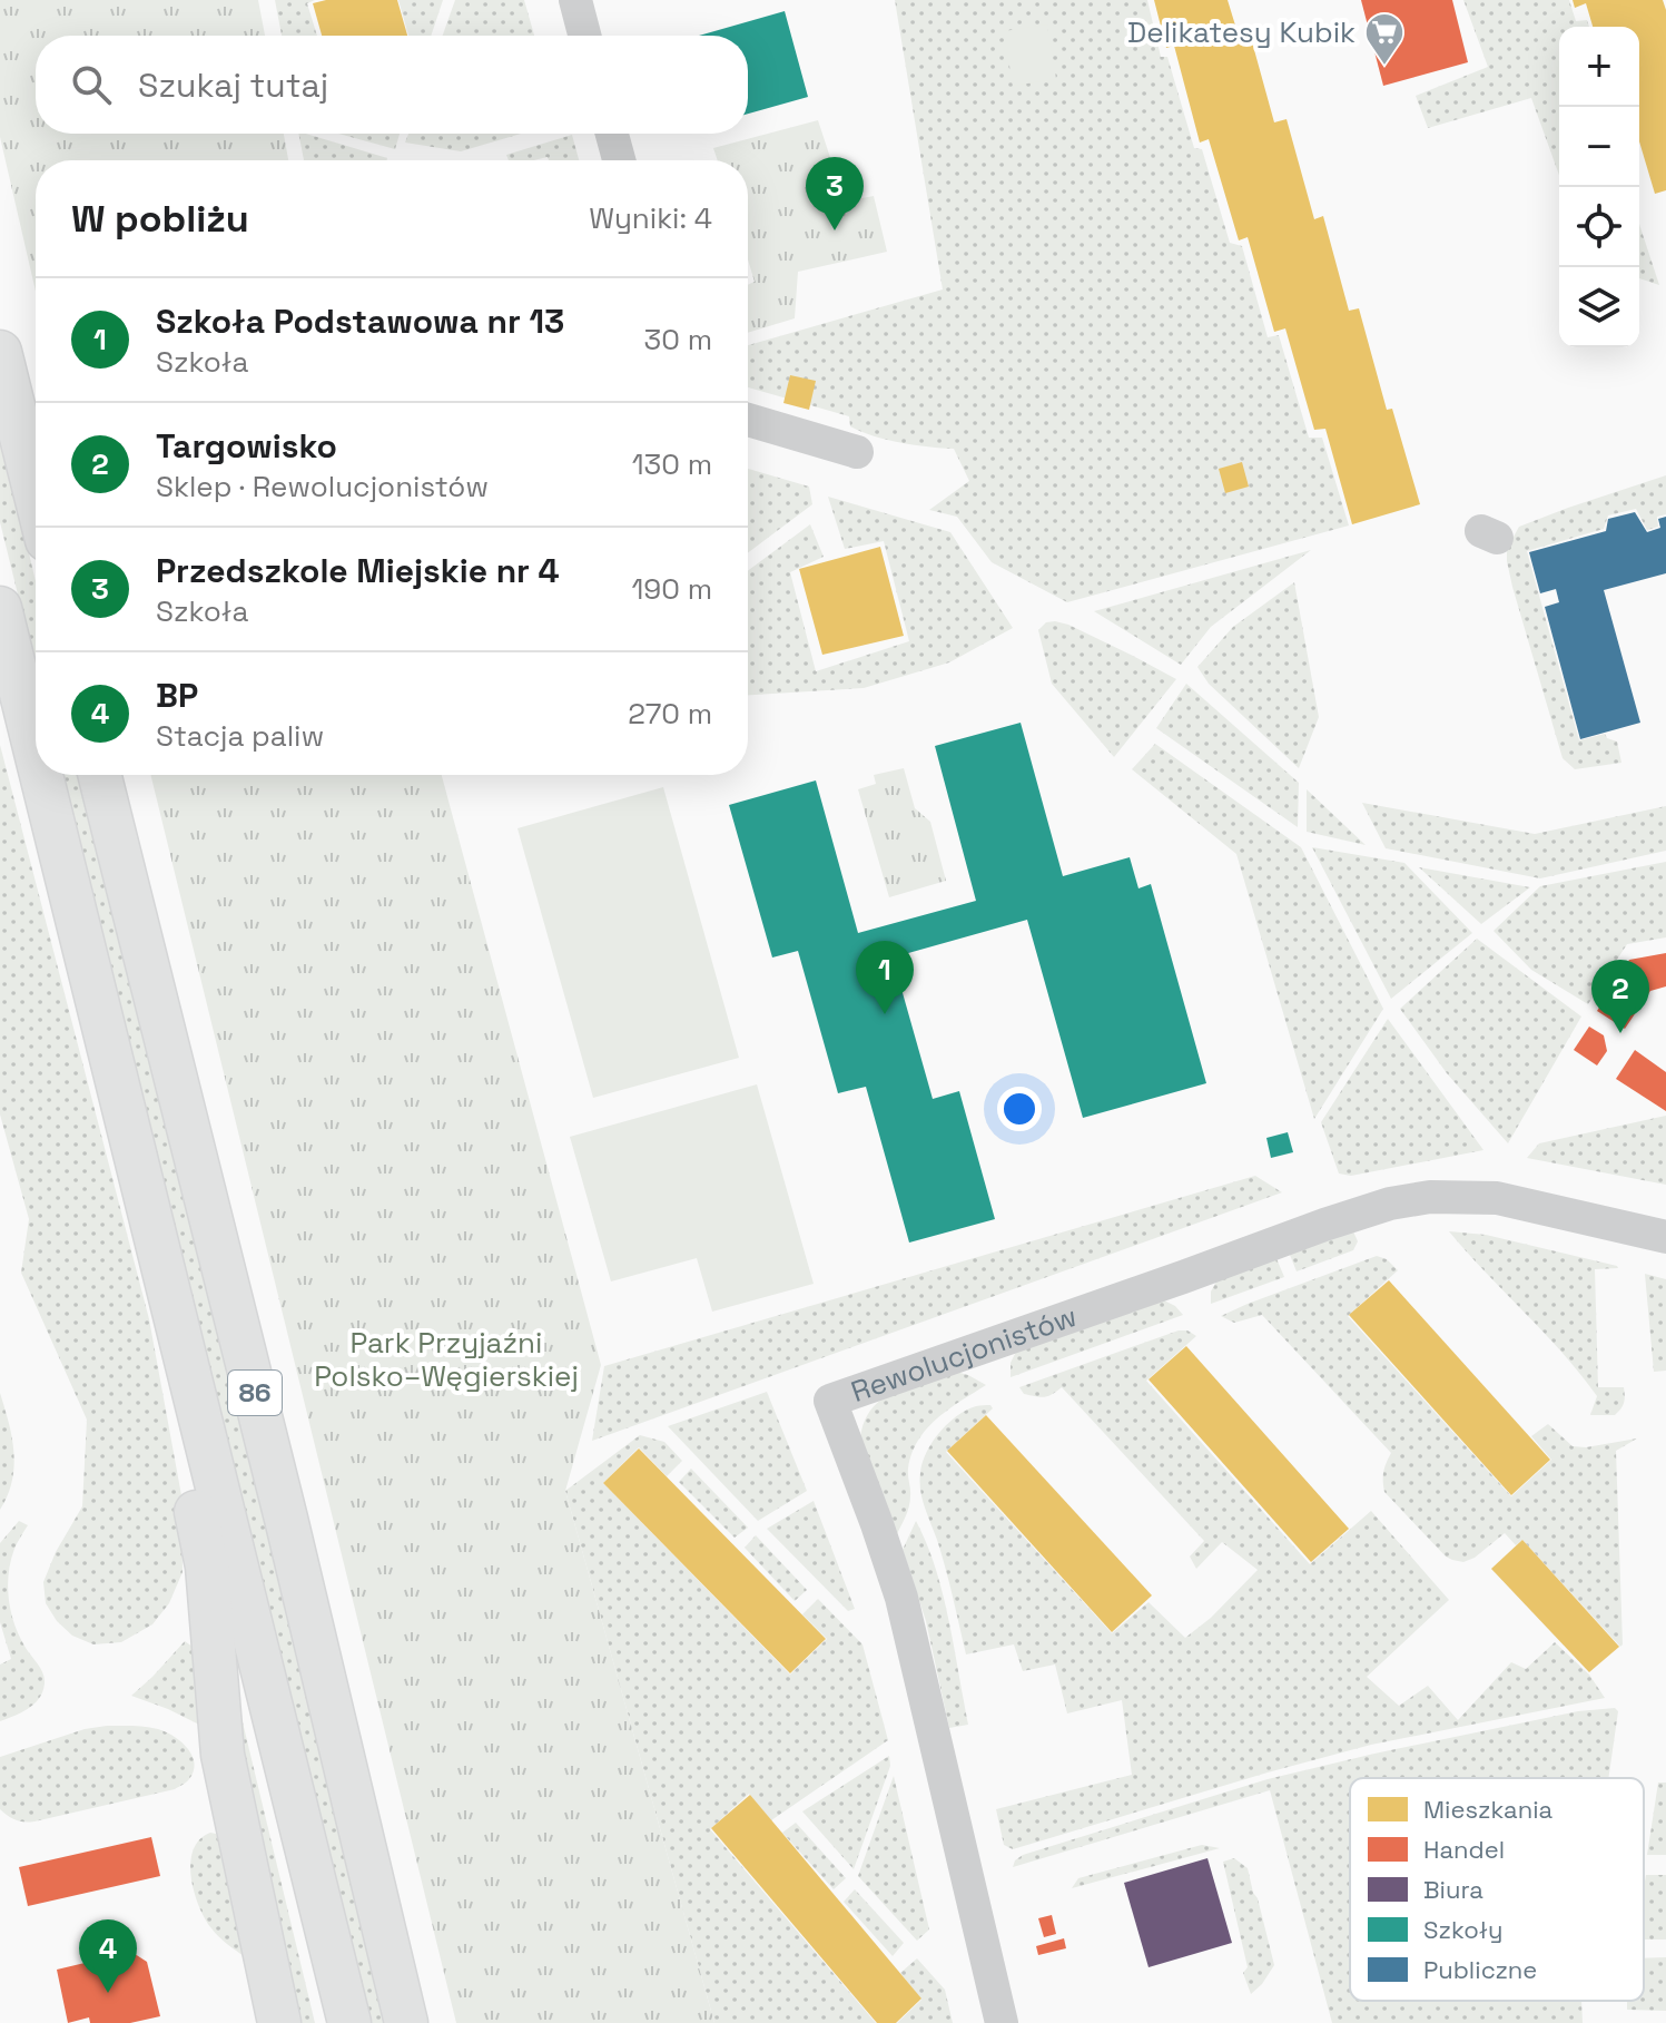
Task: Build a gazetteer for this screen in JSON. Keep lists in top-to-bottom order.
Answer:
{
  "streets": {
    "main road": ["86"],
    "street": ["Rewolucjonistów"]
  },
  "parks": ["Park Przyjaźni Polsko–Węgierskiej"],
  "places": {
    "supermarket": ["Delikatesy Kubik"]
  },
  "legend": [
    "Mieszkania",
    "Handel",
    "Biura",
    "Szkoły",
    "Publiczne"
  ],
  "page": {
    "map_buttons": ["+", "−"],
    "search": "Szukaj tutaj",
    "pins": [
      "3",
      "1",
      "2",
      "4"
    ],
    "heading": ["W pobliżu", "Wyniki: 4"],
    "list": [
      {
        "mark": "1",
        "name": "Szkoła Podstawowa nr 13",
        "note": "Szkoła",
        "value": "30 m"
      },
      {
        "mark": "2",
        "name": "Targowisko",
        "note": "Sklep · Rewolucjonistów",
        "value": "130 m"
      },
      {
        "mark": "3",
        "name": "Przedszkole Miejskie nr 4",
        "note": "Szkoła",
        "value": "190 m"
      },
      {
        "mark": "4",
        "name": "BP",
        "note": "Stacja paliw",
        "value": "270 m"
      }
    ]
  }
}
